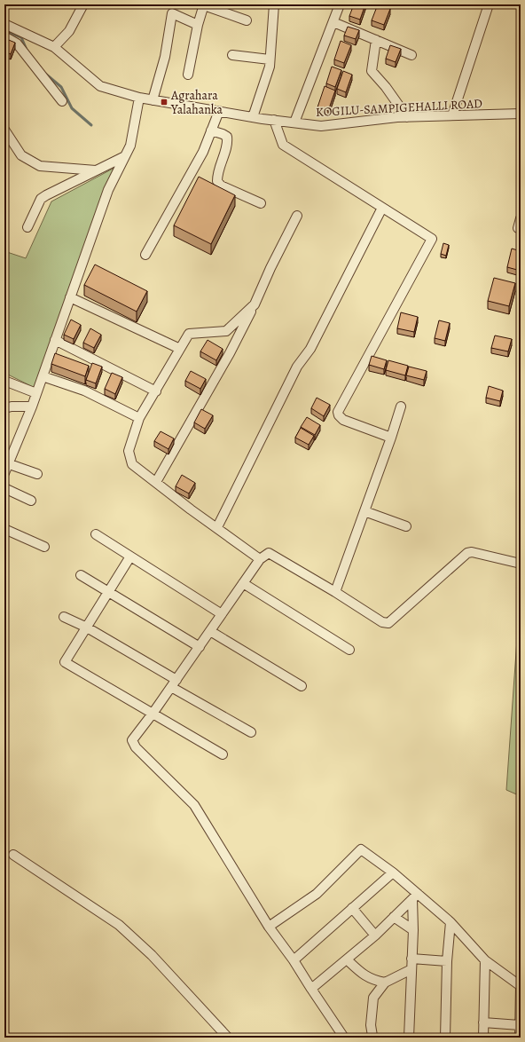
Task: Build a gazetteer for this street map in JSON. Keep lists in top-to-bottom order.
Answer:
{
  "streets": {
    "street": ["KOGILU-SAMPIGEHALLI ROAD"]
  },
  "places": {
    "transit": ["Agrahara Yalahanka"]
  }
}
